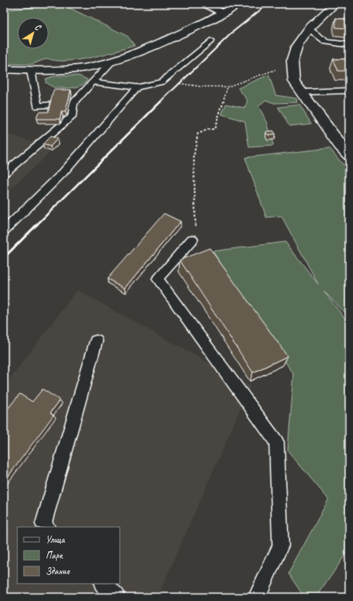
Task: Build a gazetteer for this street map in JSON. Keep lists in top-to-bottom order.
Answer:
{
  "legend": ["Улица", "Парк", "Здание"],
  "north": "top right"
}
